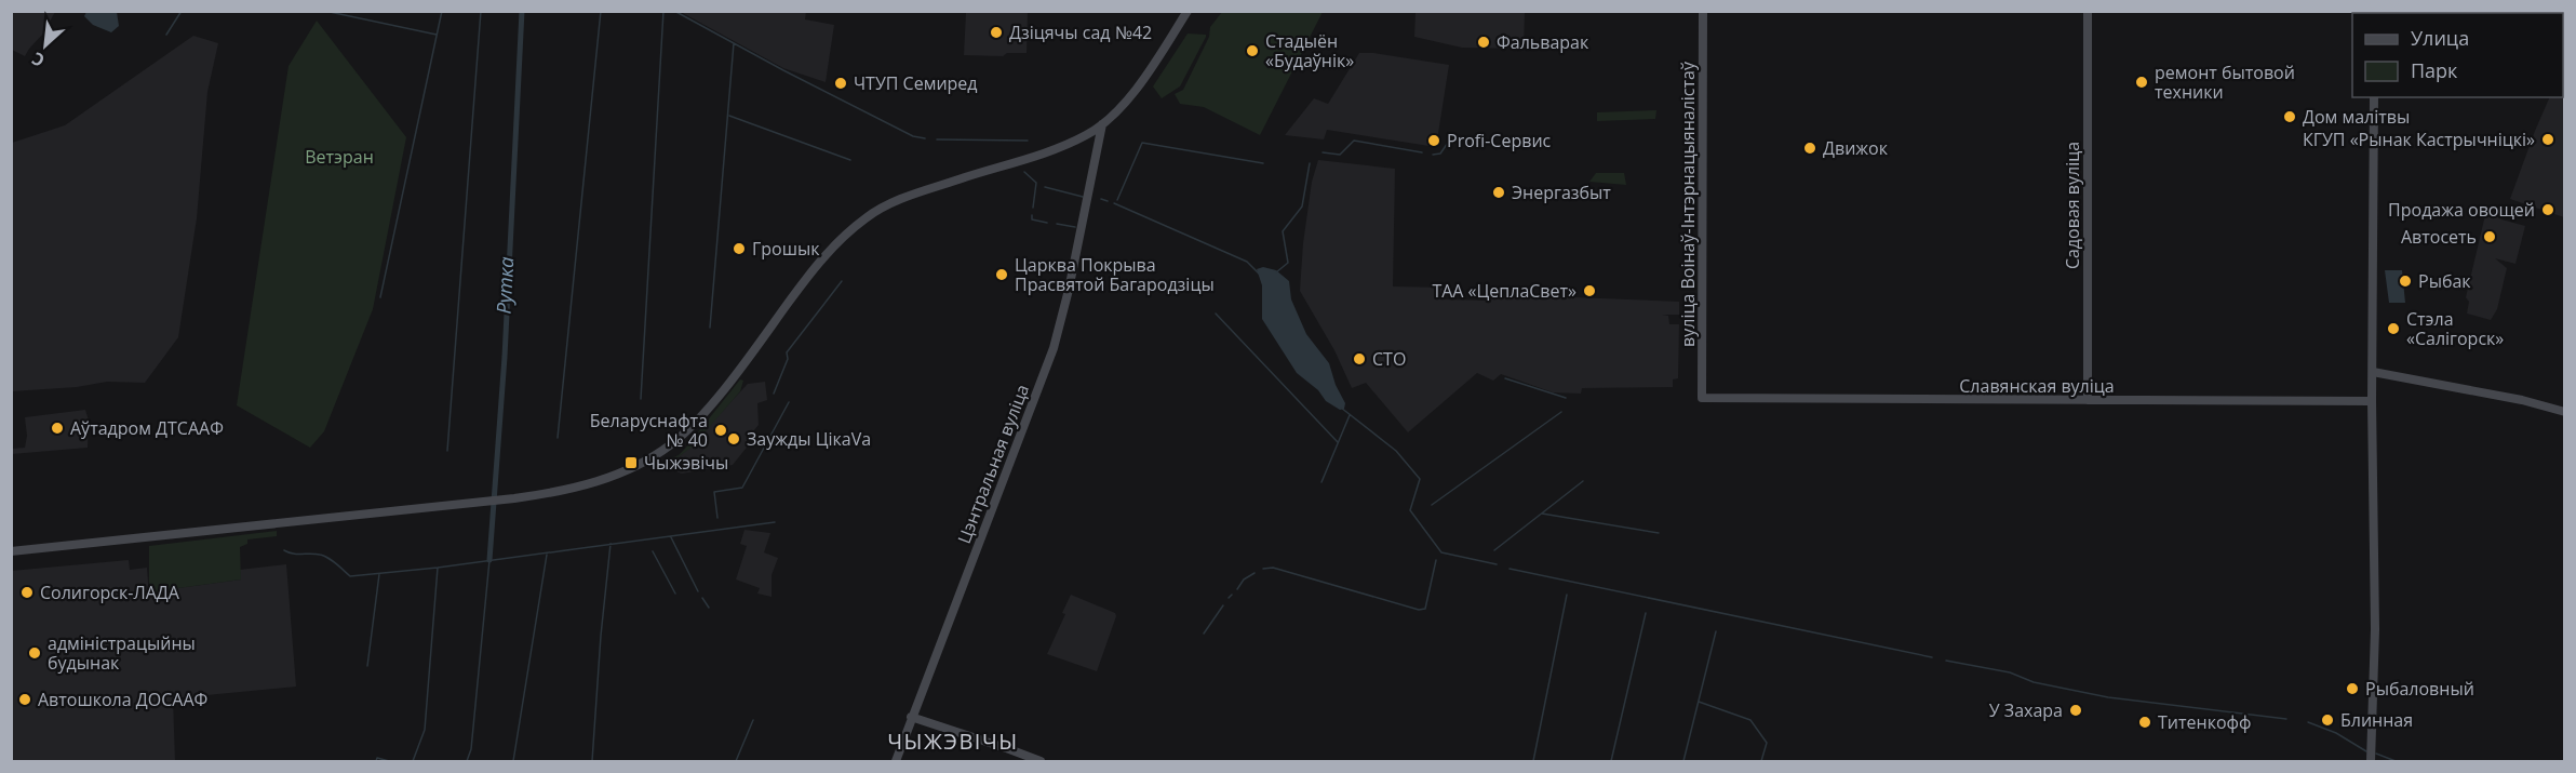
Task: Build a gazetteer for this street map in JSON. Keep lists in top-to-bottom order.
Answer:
{
  "streets": {
    "street": [
      "вуліца Воінаў-Інтэрнацыяналістаў",
      "Садовая вуліца",
      "Славянская вуліца",
      "Цэнтральная вуліца"
    ]
  },
  "crossings": [
    ["вуліца Воінаў-Інтэрнацыяналістаў", "Славянская вуліца"],
    ["Садовая вуліца", "Славянская вуліца"]
  ],
  "districts": ["ЧЫЖЭВІЧЫ"],
  "water": ["Рутка"],
  "parks": ["Ветэран"],
  "places": {
    "other": [
      "Дзіцячы сад №42",
      "Фальварак",
      "Стадыён «Будаўнік»",
      "ремонт бытовой техники",
      "ЧТУП Семиред",
      "Дом малітвы",
      "КГУП «Рынак Кастрычніцкі»",
      "Profi-Сервис",
      "Движок",
      "Энергазбыт",
      "Продажа овощей",
      "Автосеть",
      "Грошык",
      "Царква Покрыва Прасвятой Багародзіцы",
      "Рыбак",
      "ТАА «ЦеплаСвет»",
      "Стэла «Салігорск»",
      "СТО",
      "Аўтадром ДТСААФ",
      "Беларуснафта № 40",
      "Заужды ЦікаVа",
      "Солигорск-ЛАДА",
      "адміністрацыйны будынак",
      "Рыбаловный",
      "Автошкола ДОСААФ",
      "У Захара",
      "Блинная",
      "Титенкофф"
    ],
    "transit": ["Чыжэвічы"]
  },
  "legend": ["Улица", "Парк"],
  "north": "bottom left"
}
